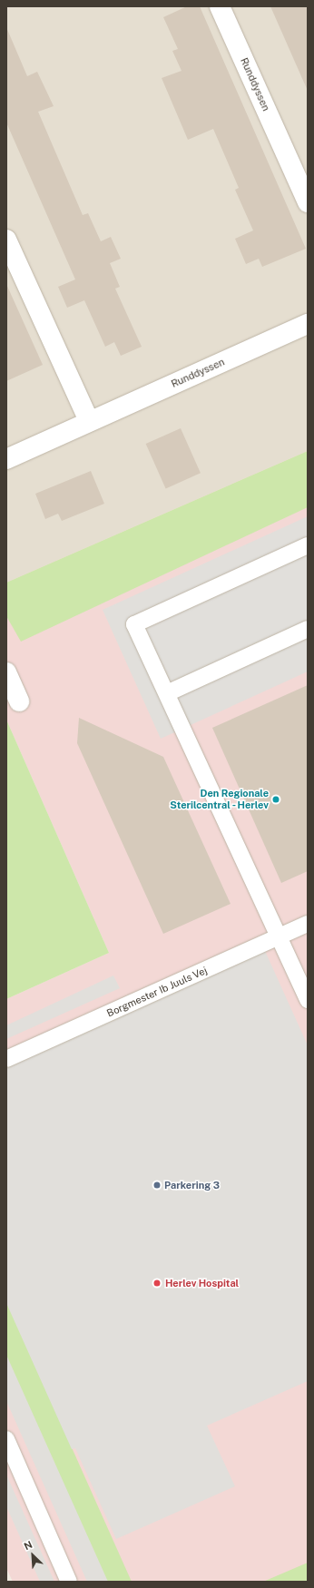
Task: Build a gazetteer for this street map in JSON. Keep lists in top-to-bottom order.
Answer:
{
  "streets": {
    "street": ["Runddyssen"],
    "lane": ["Borgmester Ib Juuls Vej"]
  },
  "places": ["Den Regionale Sterilcentral - Herlev", "Parkering 3", "Herlev Hospital"],
  "north": "top left"
}
